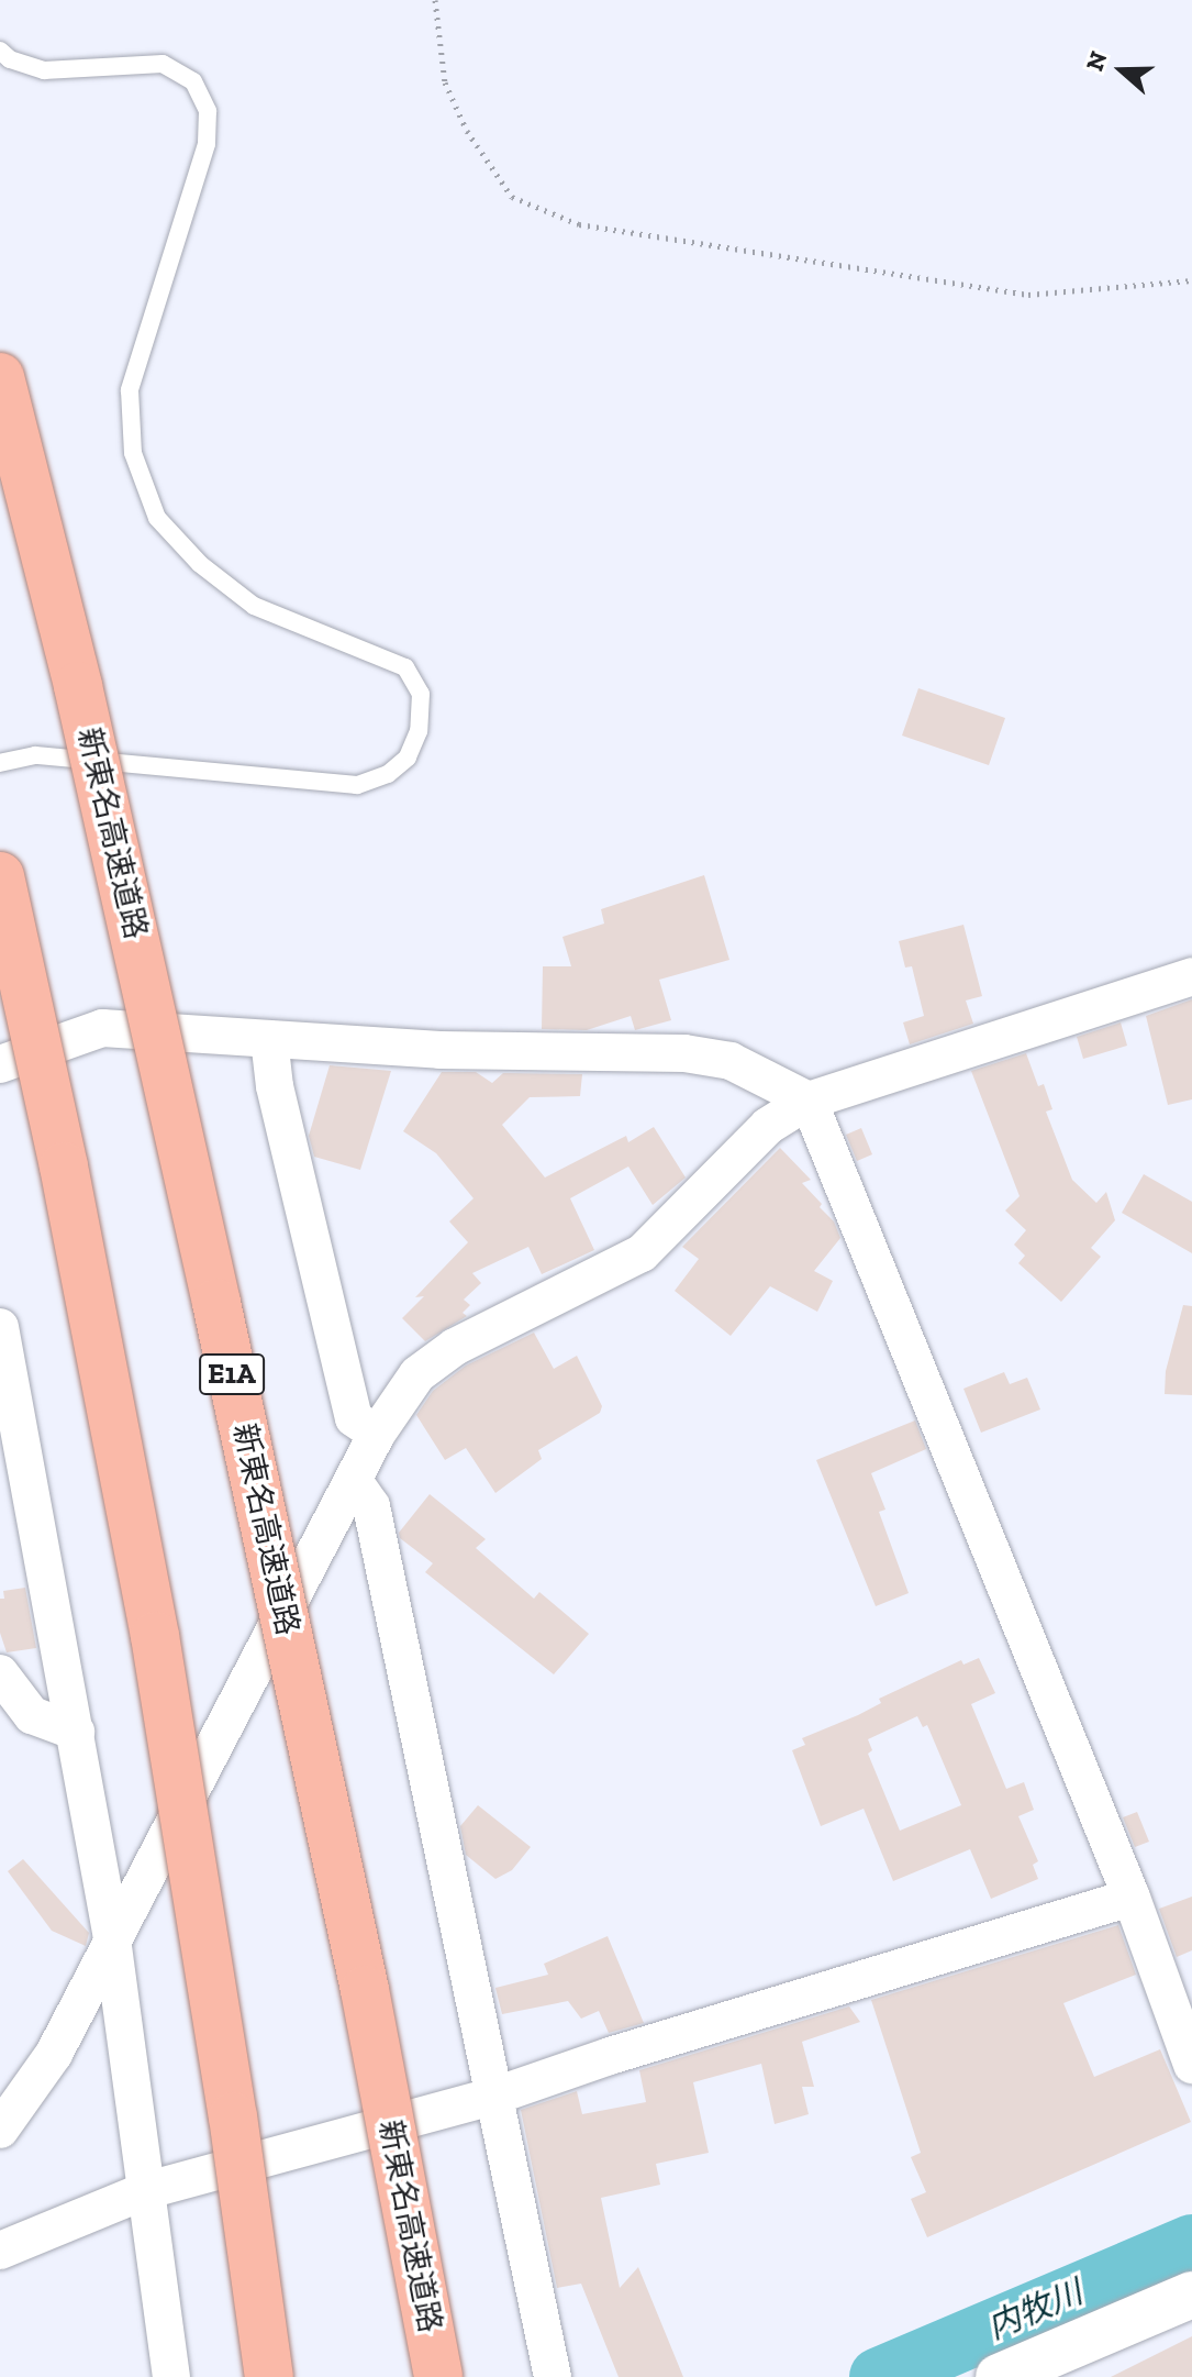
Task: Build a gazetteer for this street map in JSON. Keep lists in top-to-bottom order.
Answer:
{
  "streets": {
    "highway": ["新東名高速道路", "E1A"]
  },
  "water": ["内牧川"],
  "north": "left"
}
